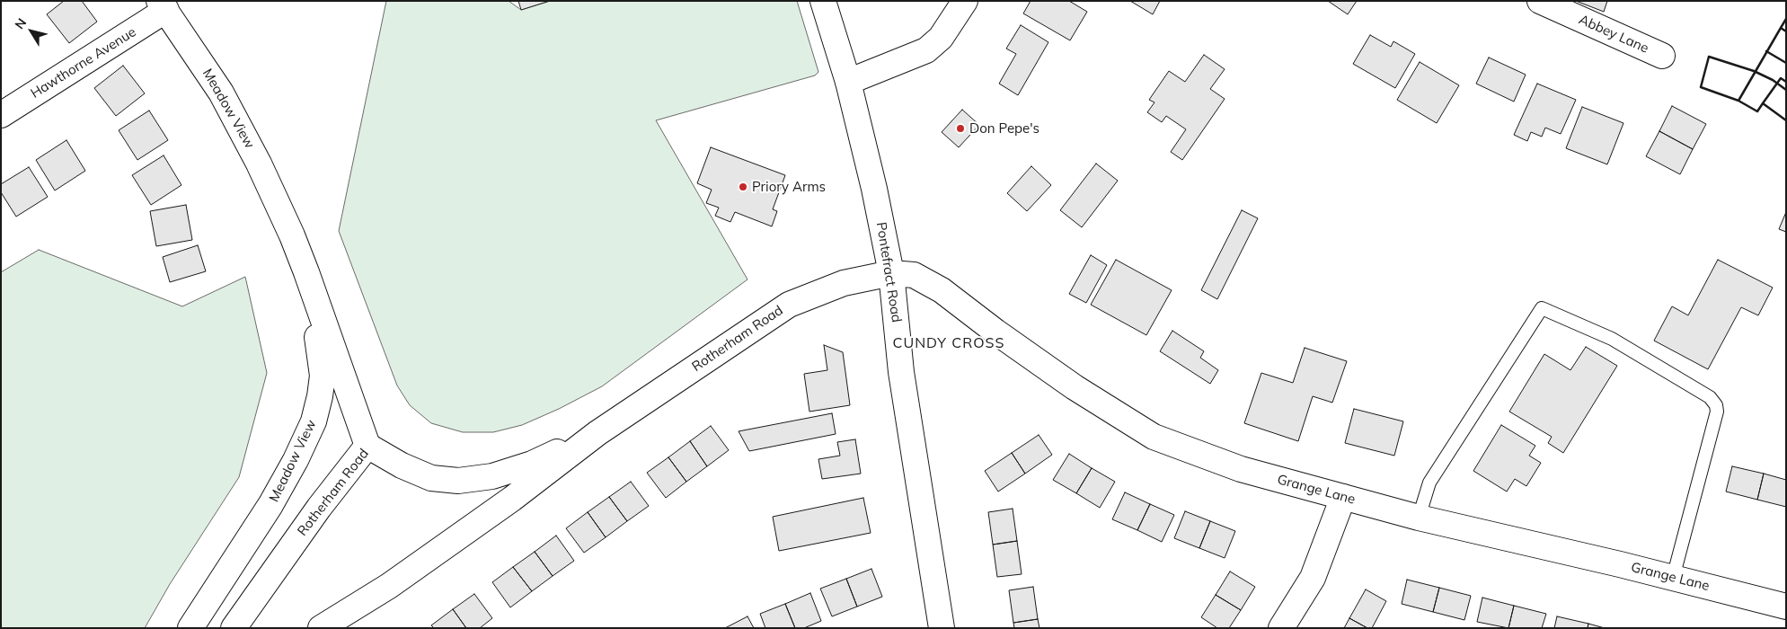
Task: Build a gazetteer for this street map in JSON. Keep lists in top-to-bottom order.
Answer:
{
  "streets": {
    "main road": [
      "Abbey Lane",
      "Hawthorne Avenue",
      "Meadow View",
      "Pontefract Road",
      "Rotherham Road",
      "Grange Lane"
    ]
  },
  "crossings": [
    ["Hawthorne Avenue", "Meadow View"],
    ["Meadow View", "Rotherham Road"],
    ["Pontefract Road", "Rotherham Road"],
    ["Pontefract Road", "Grange Lane"],
    ["Rotherham Road", "Grange Lane"]
  ],
  "districts": ["CUNDY CROSS"],
  "places": ["Don Pepe's", "Priory Arms"],
  "north": "top left"
}
